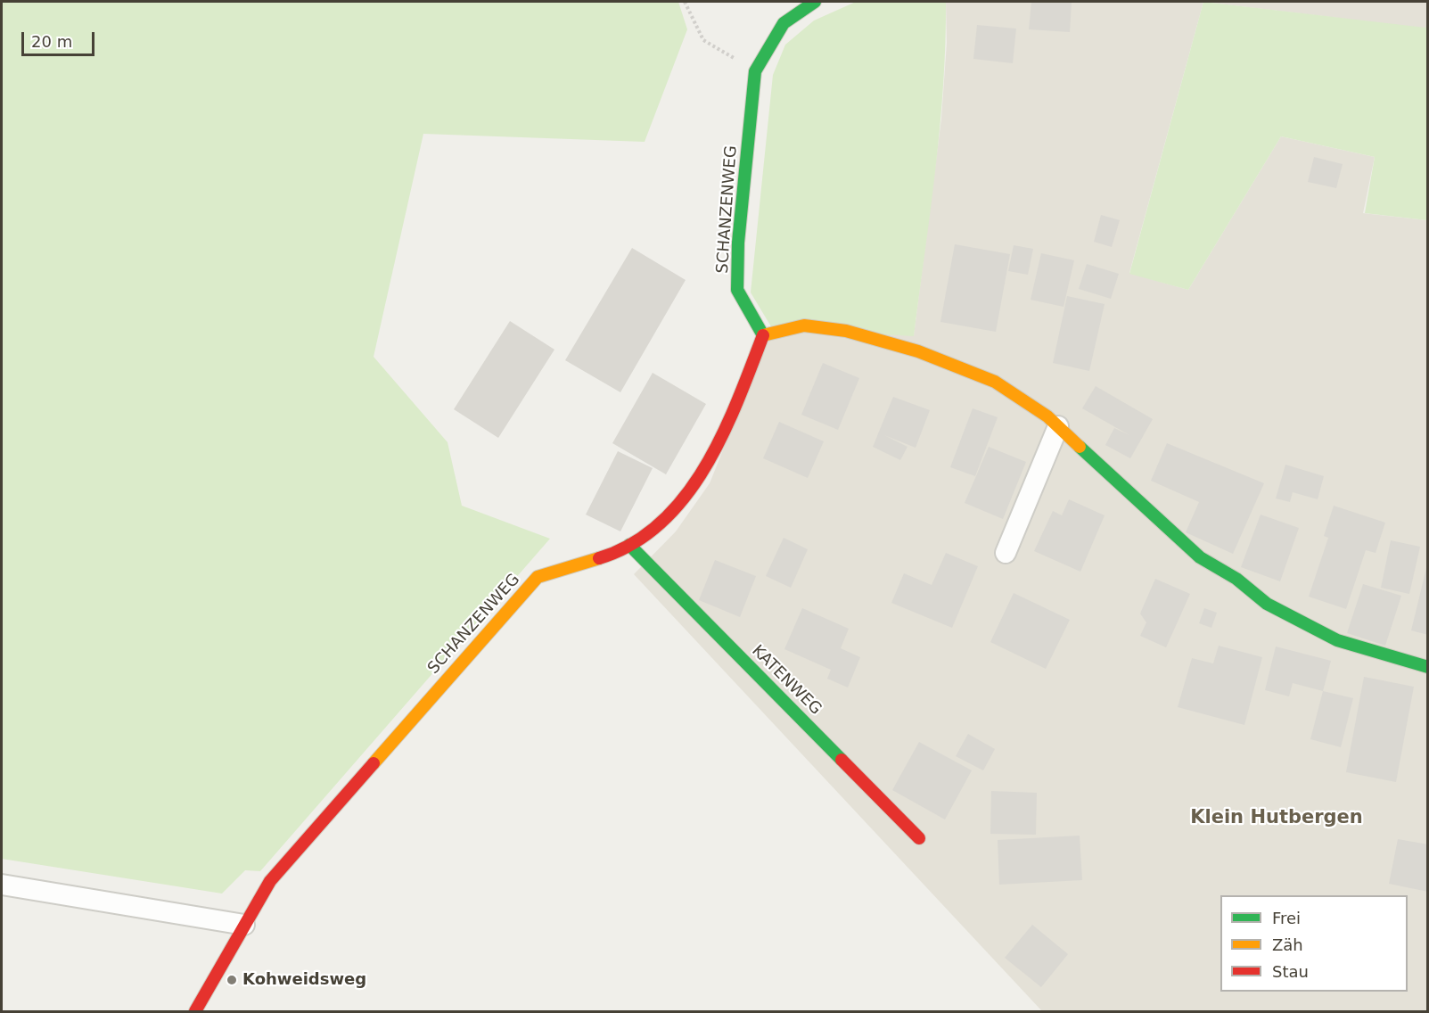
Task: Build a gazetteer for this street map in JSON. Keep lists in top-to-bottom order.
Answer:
{
  "streets": {
    "street": ["SCHANZENWEG", "KATENWEG"]
  },
  "crossings": [
    ["SCHANZENWEG", "KATENWEG"]
  ],
  "districts": ["Klein Hutbergen"],
  "places": ["Kohweidsweg"],
  "legend": ["Frei", "Zäh", "Stau"],
  "scale_bar": "20 m"
}
